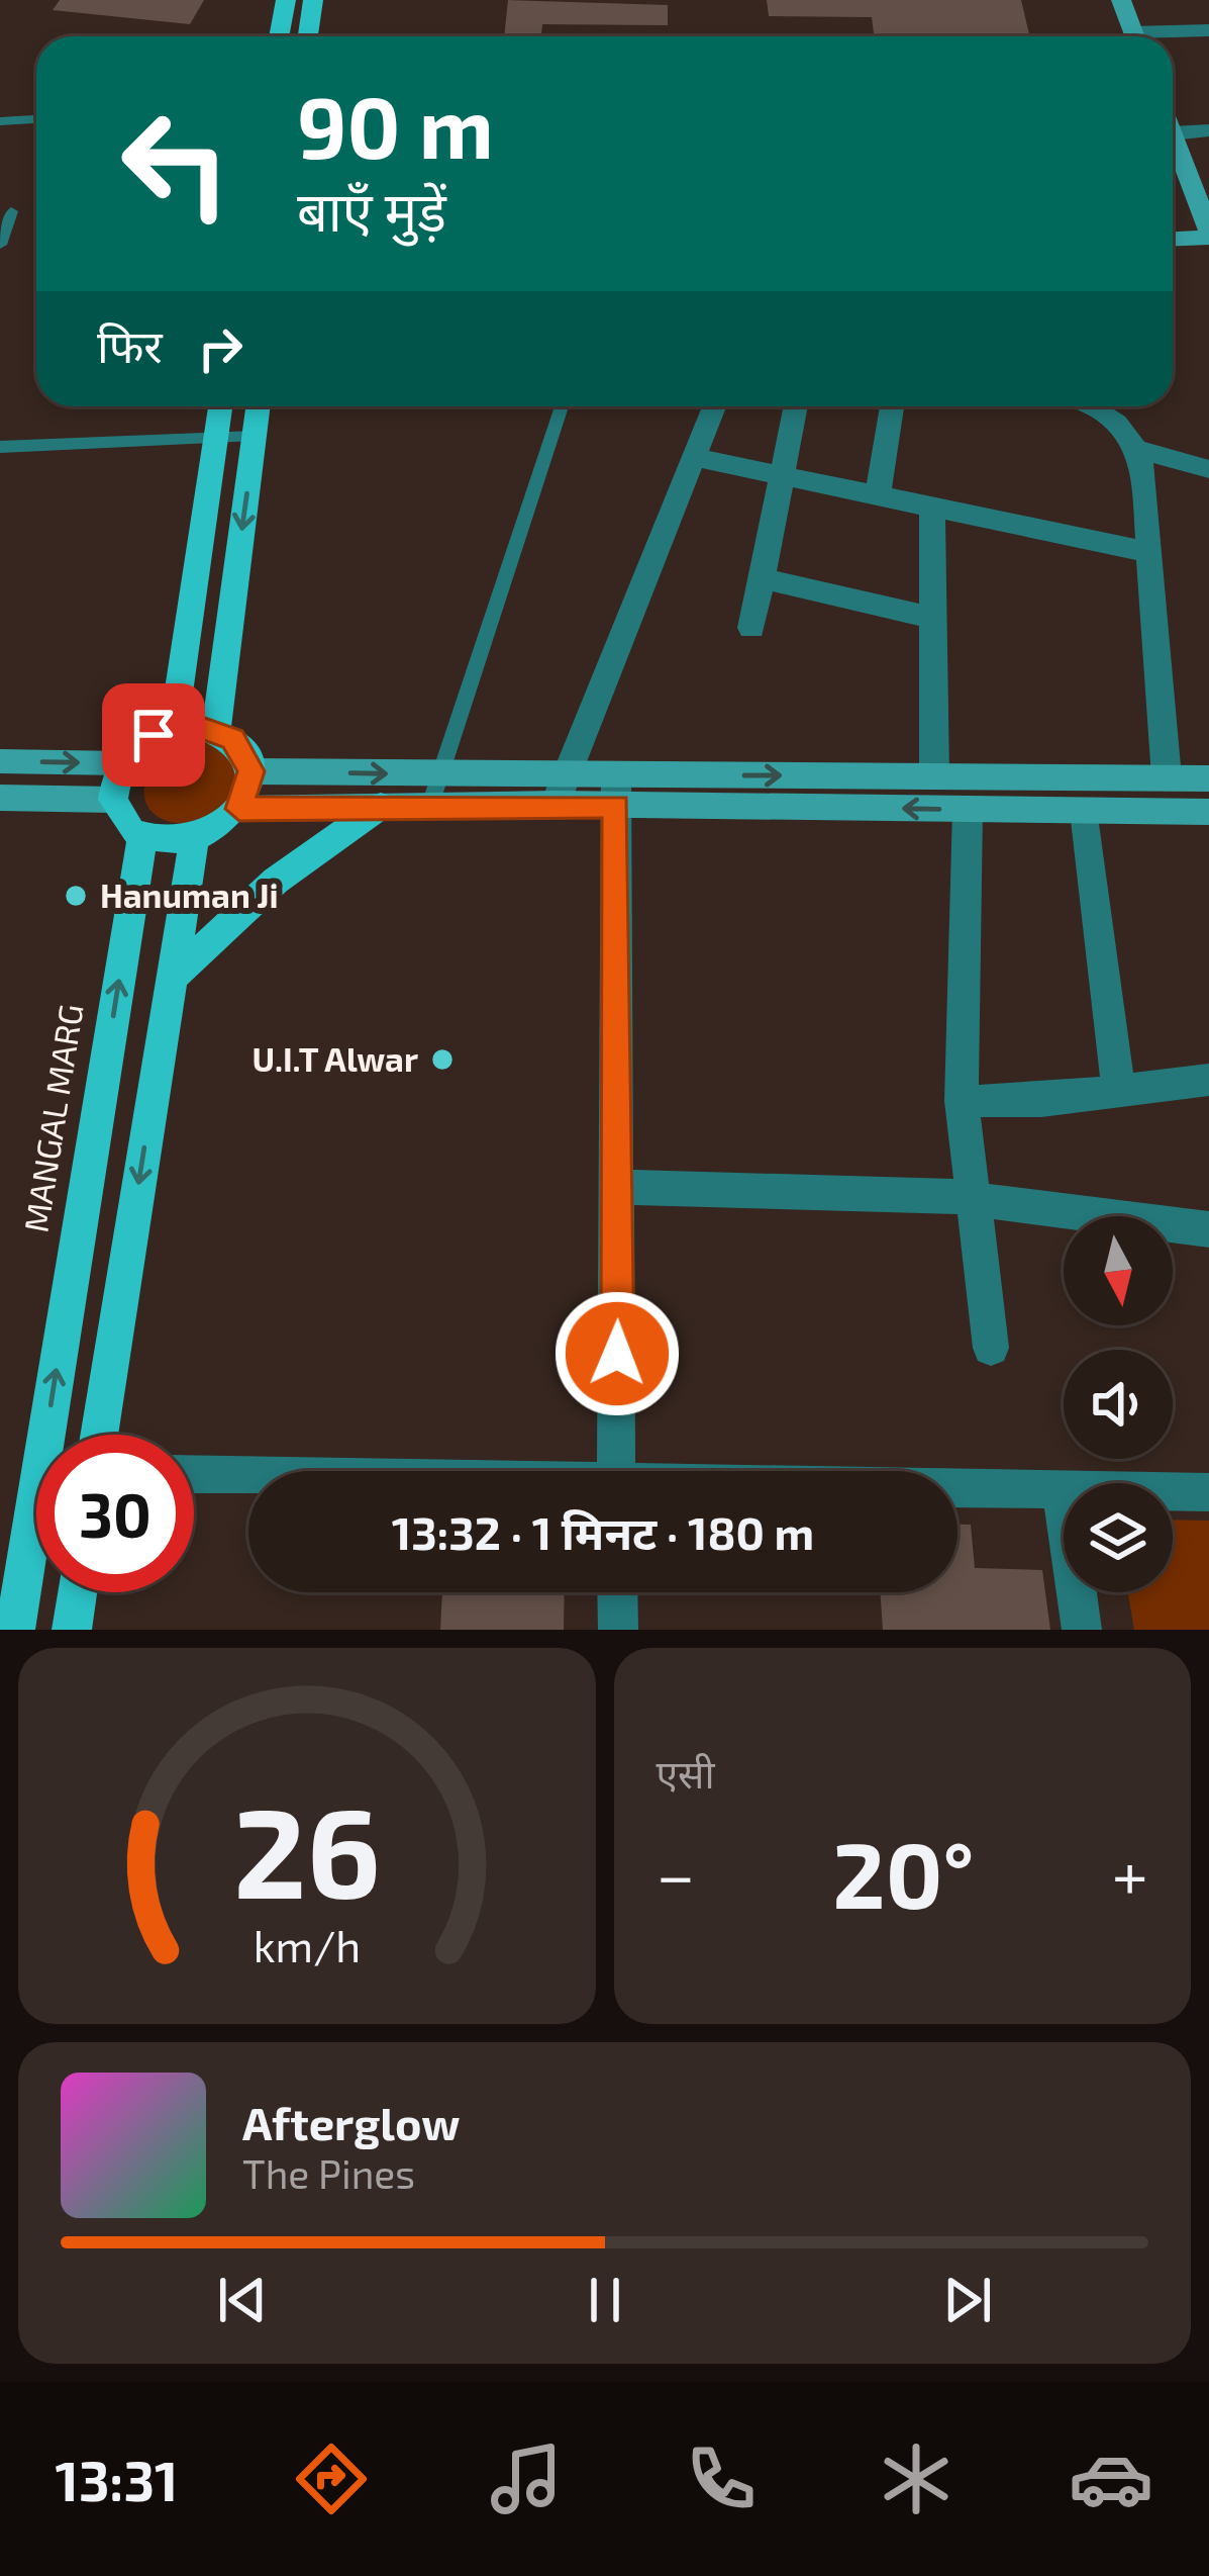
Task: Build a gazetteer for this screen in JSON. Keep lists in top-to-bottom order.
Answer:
{
  "streets": {
    "main road": ["MANGAL MARG"]
  },
  "places": ["Hanuman Ji", "U.I.T Alwar"],
  "north": "bottom",
  "page": {
    "turn": ["90 m", "बाएँ मुड़ें"],
    "then": "फिर",
    "limit": "30",
    "trip": "13:32 · 1 मिनट · 180 m",
    "tile": "एसी",
    "heat": ["−", "20°", "+"],
    "song": ["Afterglow", "The Pines"],
    "tabs": "13:31",
    "gauge": ["26", "km/h"]
  }
}
